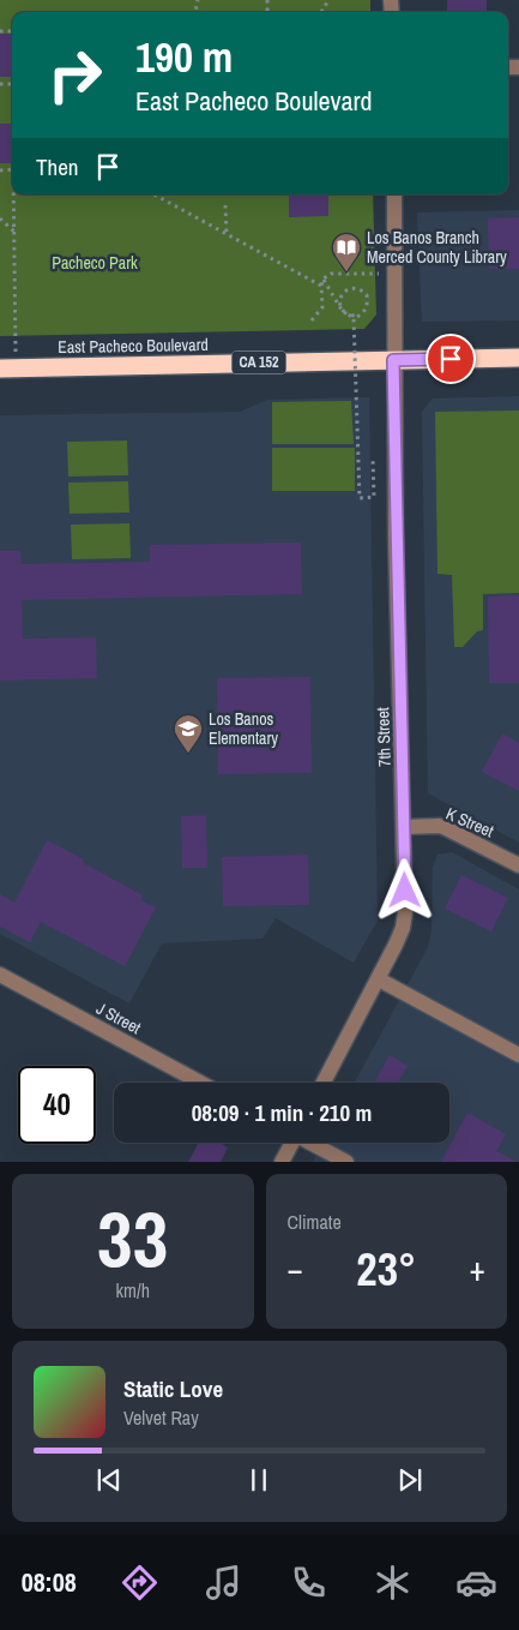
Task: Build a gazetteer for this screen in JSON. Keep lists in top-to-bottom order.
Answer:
{
  "streets": {
    "highway": ["East Pacheco Boulevard", "CA 152"],
    "street": ["7th Street", "K Street", "J Street"]
  },
  "crossings": [
    ["East Pacheco Boulevard", "7th Street"],
    ["7th Street", "K Street"]
  ],
  "parks": ["Pacheco Park"],
  "places": {
    "library": ["Los Banos Branch Merced County Library"],
    "school or university": ["Los Banos Elementary"]
  },
  "page": {
    "turn": ["190 m", "East Pacheco Boulevard"],
    "then": "Then",
    "limit": "40",
    "trip": "08:09 · 1 min · 210 m",
    "tile": [
      ["33", "km/h"],
      "Climate"
    ],
    "heat": ["−", "23°", "+"],
    "song": ["Static Love", "Velvet Ray"],
    "tabs": "08:08"
  }
}
